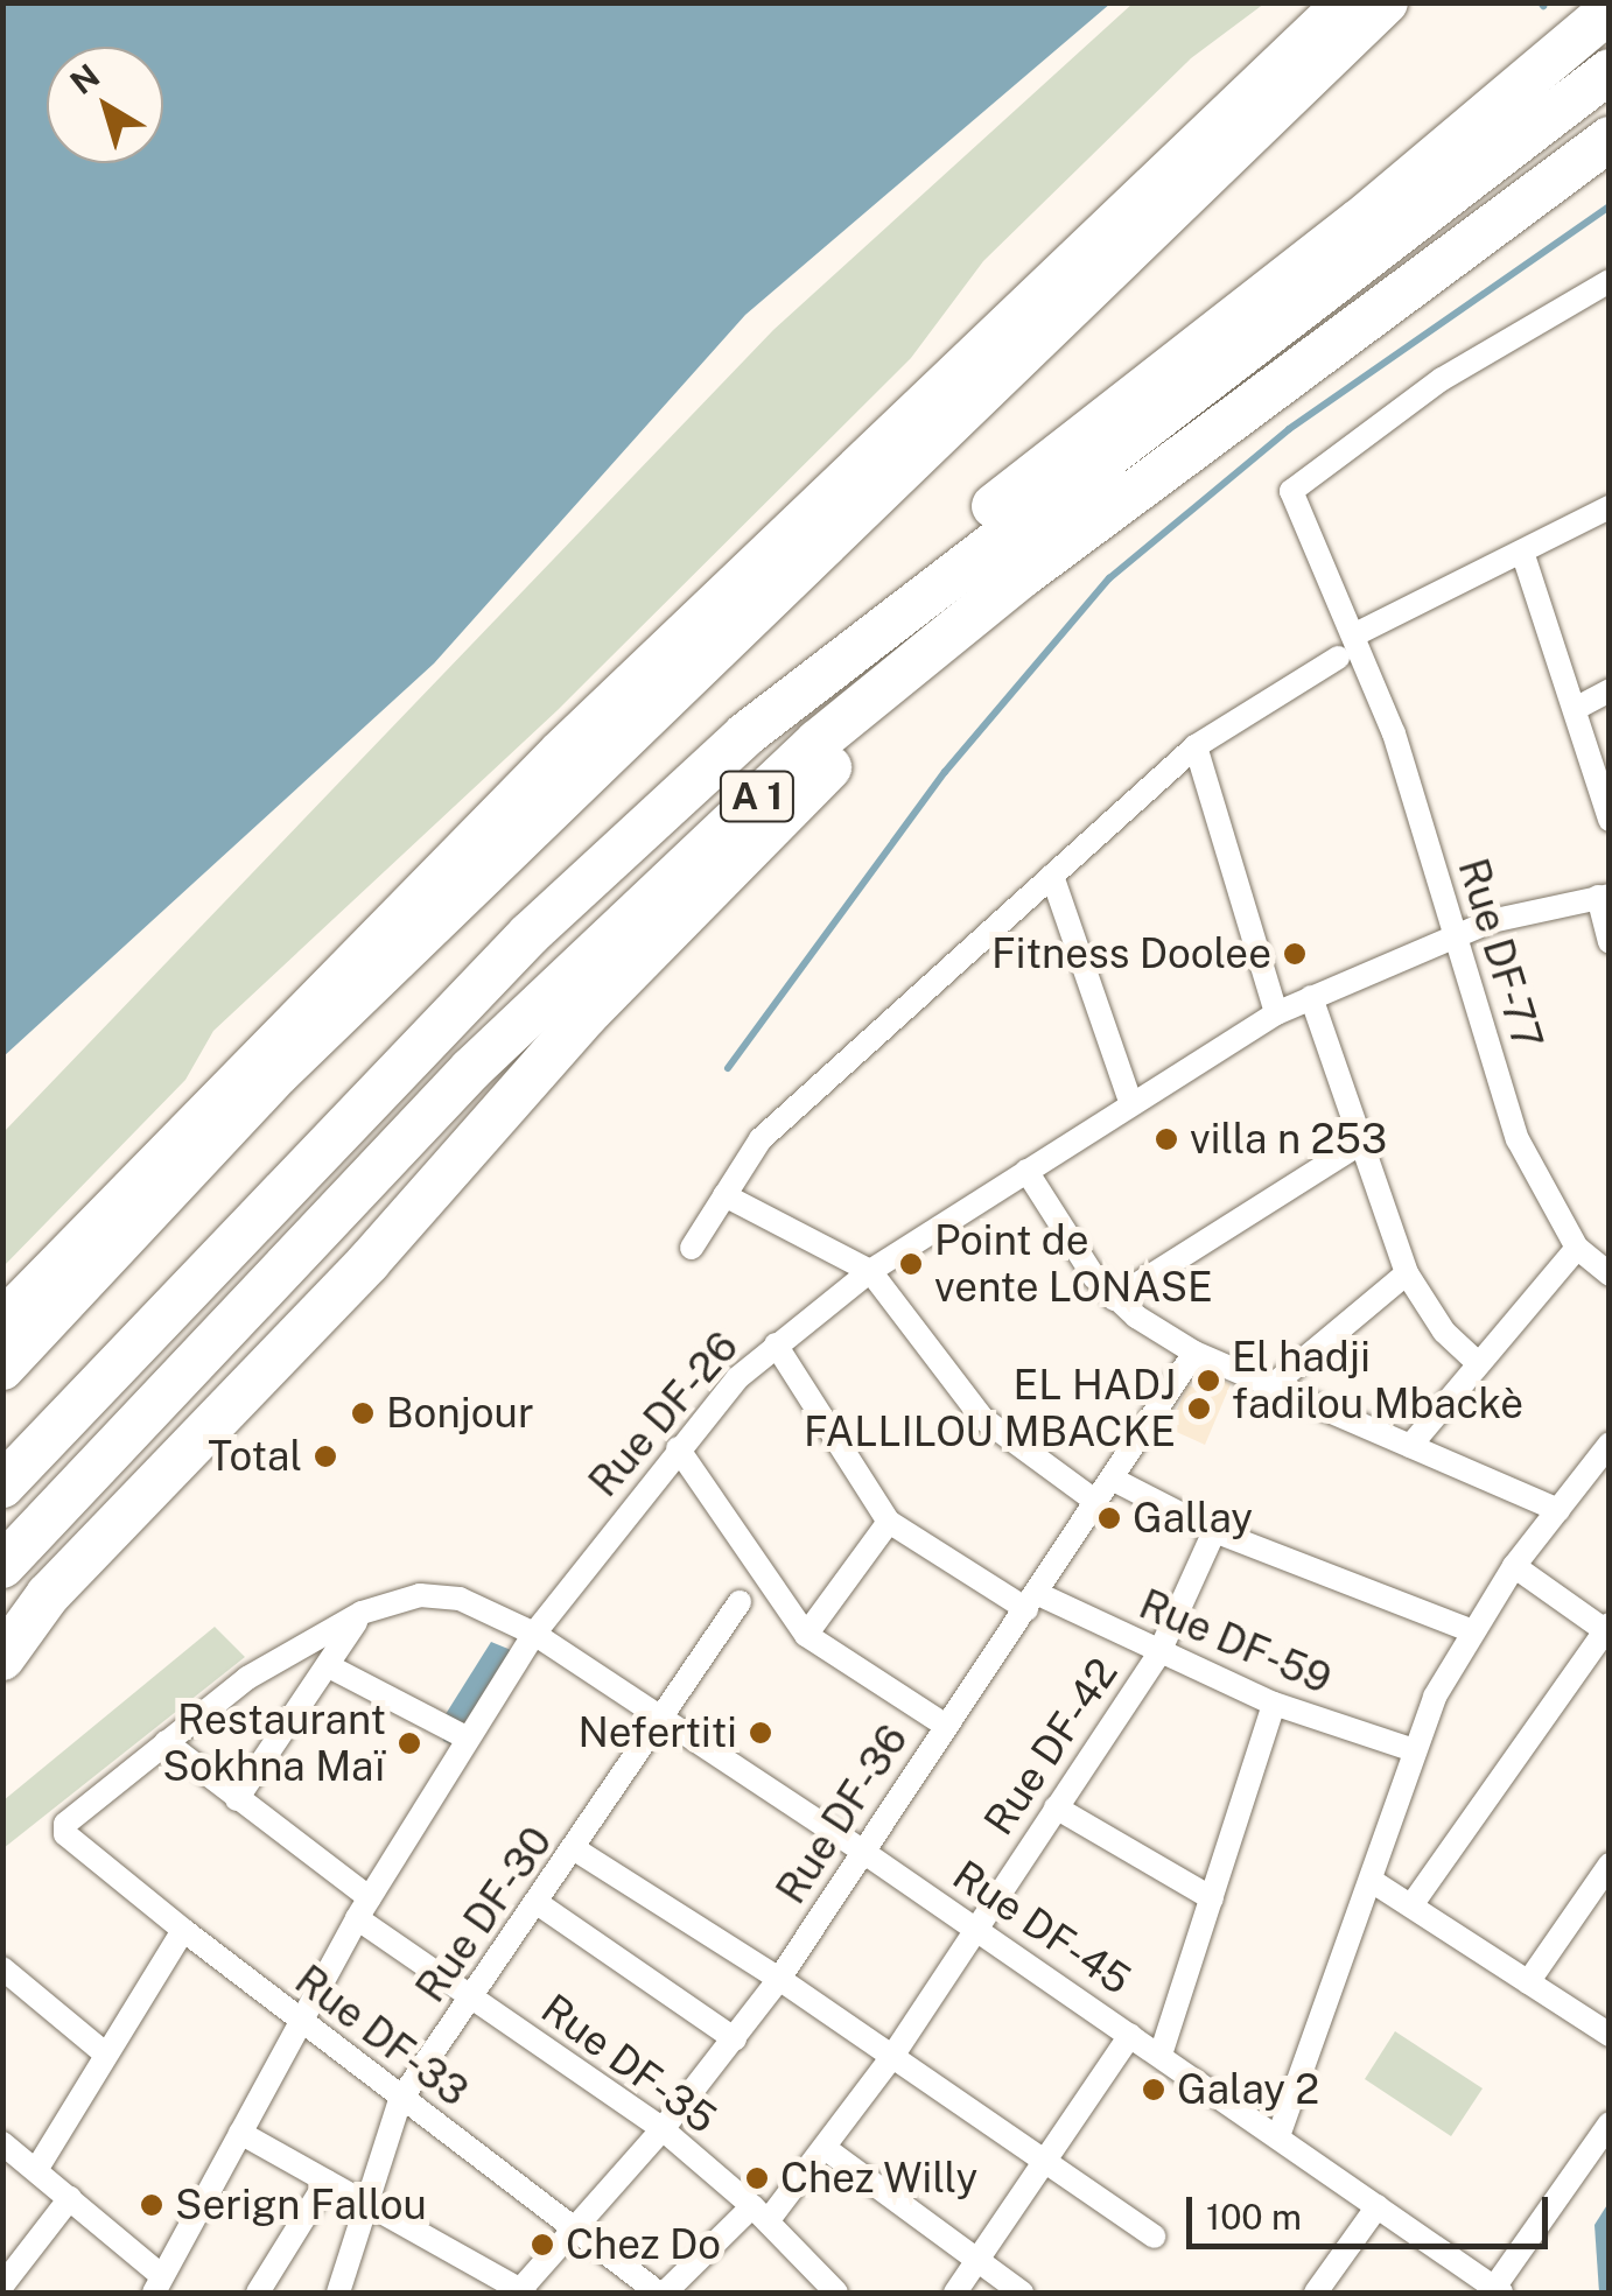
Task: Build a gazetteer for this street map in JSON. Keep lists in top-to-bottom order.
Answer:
{
  "streets": {
    "highway": ["A 1"],
    "street": [
      "Rue DF-77",
      "Rue DF-26",
      "Rue DF-59",
      "Rue DF-42",
      "Rue DF-36",
      "Rue DF-30",
      "Rue DF-45",
      "Rue DF-33",
      "Rue DF-35"
    ]
  },
  "crossings": [
    ["Rue DF-77", "Rue DF-26"],
    ["Rue DF-26", "Rue DF-45"],
    ["Rue DF-26", "Rue DF-33"],
    ["Rue DF-26", "Rue DF-35"],
    ["Rue DF-59", "Rue DF-42"],
    ["Rue DF-59", "Rue DF-36"],
    ["Rue DF-42", "Rue DF-45"],
    ["Rue DF-42", "Rue DF-33"],
    ["Rue DF-42", "Rue DF-35"],
    ["Rue DF-36", "Rue DF-45"],
    ["Rue DF-36", "Rue DF-33"],
    ["Rue DF-36", "Rue DF-35"],
    ["Rue DF-30", "Rue DF-45"],
    ["Rue DF-30", "Rue DF-33"],
    ["Rue DF-30", "Rue DF-35"],
    ["Rue DF-45", "Rue DF-33"],
    ["Rue DF-45", "Rue DF-35"]
  ],
  "places": [
    "Fitness Doolee",
    "villa n 253",
    "Point de vente LONASE",
    "El hadji fadilou Mbackè",
    "EL HADJ FALLILOU MBACKE",
    "Bonjour",
    "Total",
    "Gallay",
    "Nefertiti",
    "Restaurant Sokhna Maï",
    "Galay 2",
    "Chez Willy",
    "Serign Fallou",
    "Chez Do"
  ],
  "scale_bar": "100 m",
  "north": "top left"
}
